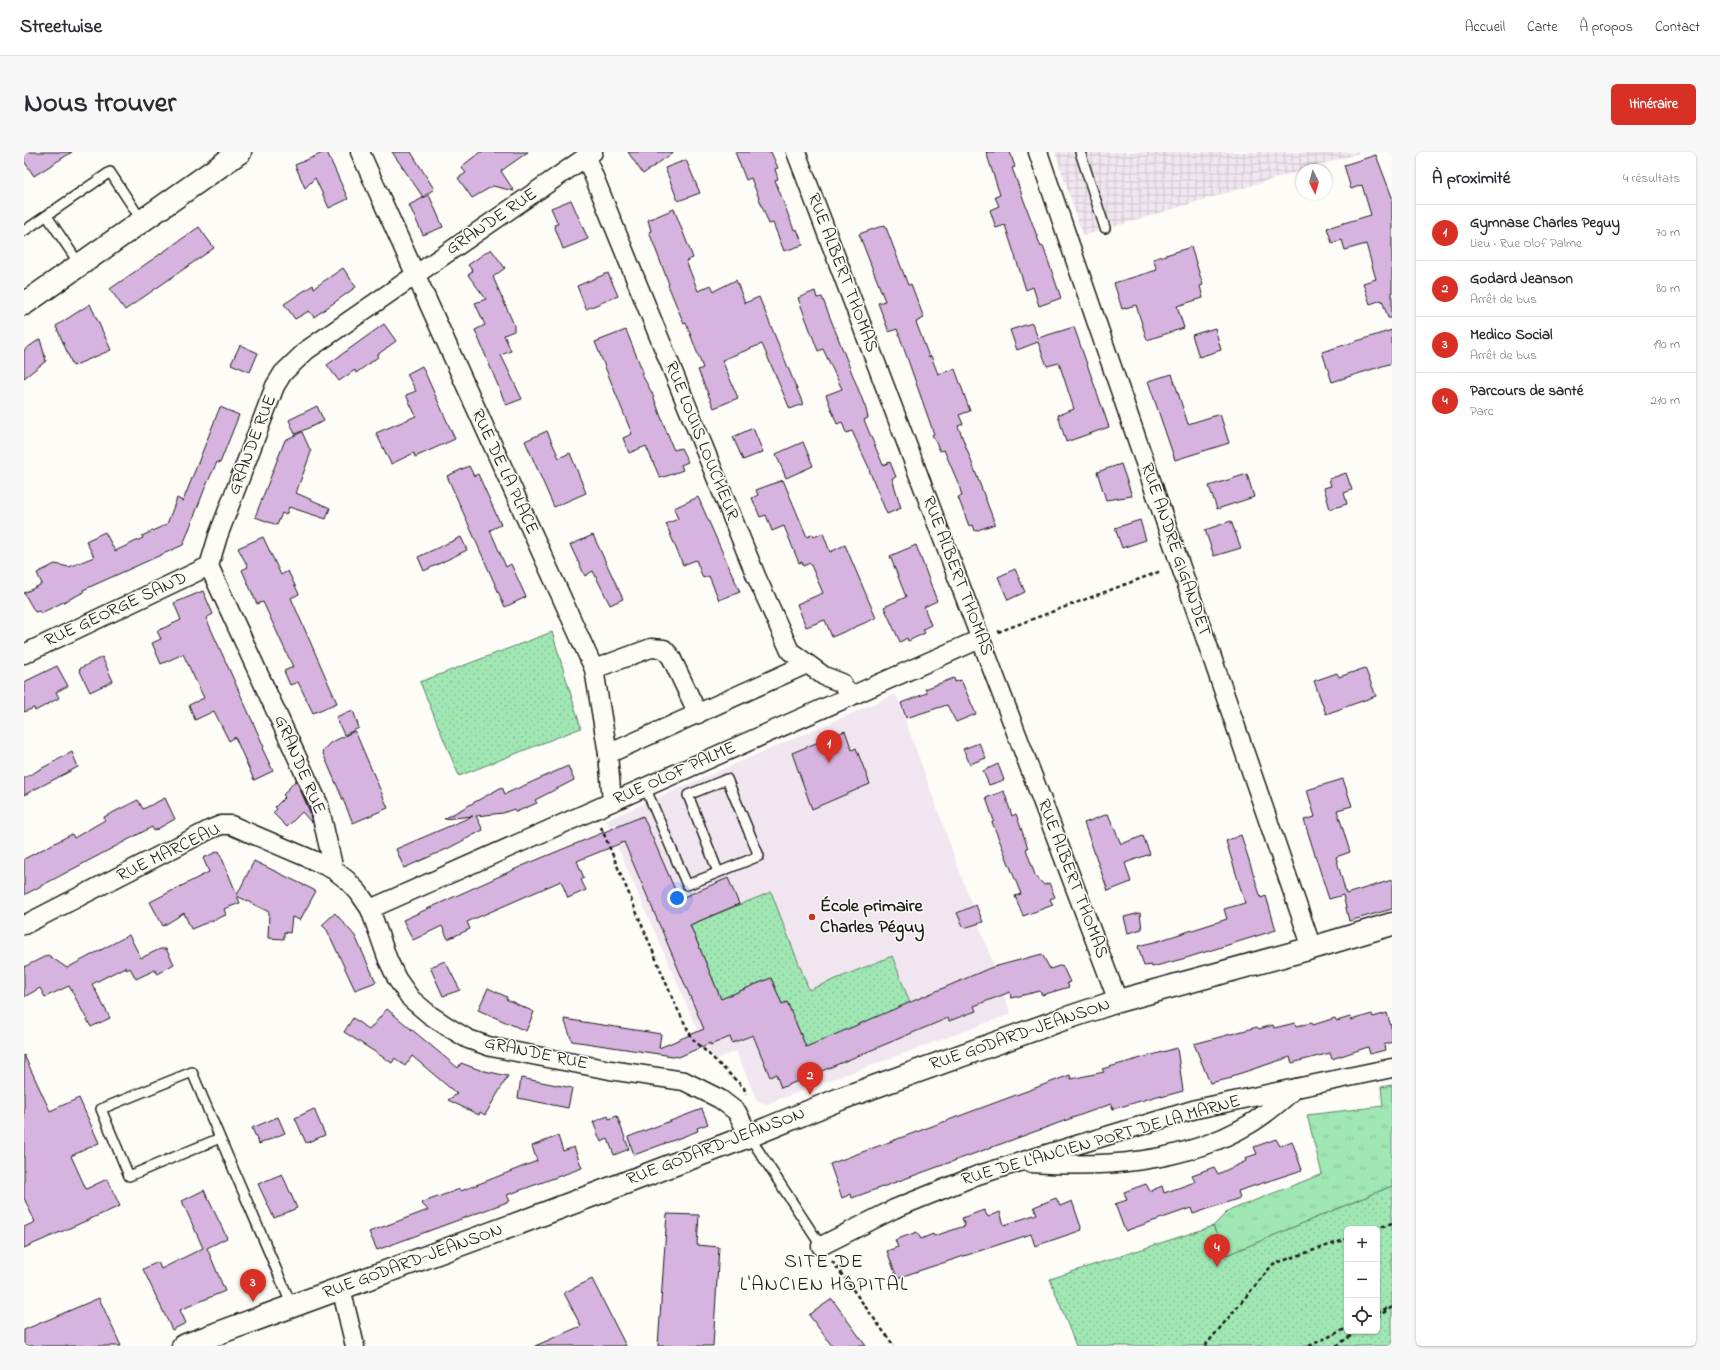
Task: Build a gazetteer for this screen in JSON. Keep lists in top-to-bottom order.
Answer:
{
  "streets": {
    "street": [
      "GRANDE RUE",
      "RUE ALBERT THOMAS",
      "RUE LOUIS LOUCHEUR",
      "RUE DE LA PLACE",
      "RUE ANDRÉ GIGANDET",
      "RUE GEORGE SAND",
      "RUE OLOF PALME",
      "RUE MARCEAU",
      "RUE GODARD-JEANSON",
      "RUE DE L'ANCIEN PORT DE LA MARNE"
    ]
  },
  "crossings": [
    ["GRANDE RUE", "RUE LOUIS LOUCHEUR"],
    ["GRANDE RUE", "RUE DE LA PLACE"],
    ["GRANDE RUE", "RUE GEORGE SAND"],
    ["GRANDE RUE", "RUE OLOF PALME"],
    ["GRANDE RUE", "RUE MARCEAU"],
    ["GRANDE RUE", "RUE GODARD-JEANSON"],
    ["RUE ALBERT THOMAS", "RUE OLOF PALME"],
    ["RUE ALBERT THOMAS", "RUE GODARD-JEANSON"],
    ["RUE LOUIS LOUCHEUR", "RUE OLOF PALME"],
    ["RUE DE LA PLACE", "RUE OLOF PALME"],
    ["RUE ANDRÉ GIGANDET", "RUE GODARD-JEANSON"],
    ["RUE OLOF PALME", "RUE MARCEAU"]
  ],
  "districts": ["SITE DE L'ANCIEN HÔPITAL"],
  "places": ["École primaire Charles Péguy"],
  "north": "bottom",
  "page": {
    "header": "Streetwise",
    "nav": [
      "Accueil",
      "Carte",
      "À propos",
      "Contact"
    ],
    "title": "Nous trouver",
    "buttons": "Itinéraire",
    "heading": ["À proximité", "4 résultats"],
    "list": [
      {
        "mark": "1",
        "name": "Gymnase Charles Peguy",
        "note": "Lieu · Rue Olof Palme",
        "value": "70 m"
      },
      {
        "mark": "2",
        "name": "Godard Jeanson",
        "note": "Arrêt de bus",
        "value": "80 m"
      },
      {
        "mark": "3",
        "name": "Medico Social",
        "note": "Arrêt de bus",
        "value": "190 m"
      },
      {
        "mark": "4",
        "name": "Parcours de santé",
        "note": "Parc",
        "value": "210 m"
      }
    ],
    "pins": [
      "1",
      "2",
      "4",
      "3"
    ],
    "map_buttons": ["+", "−"]
  }
}
